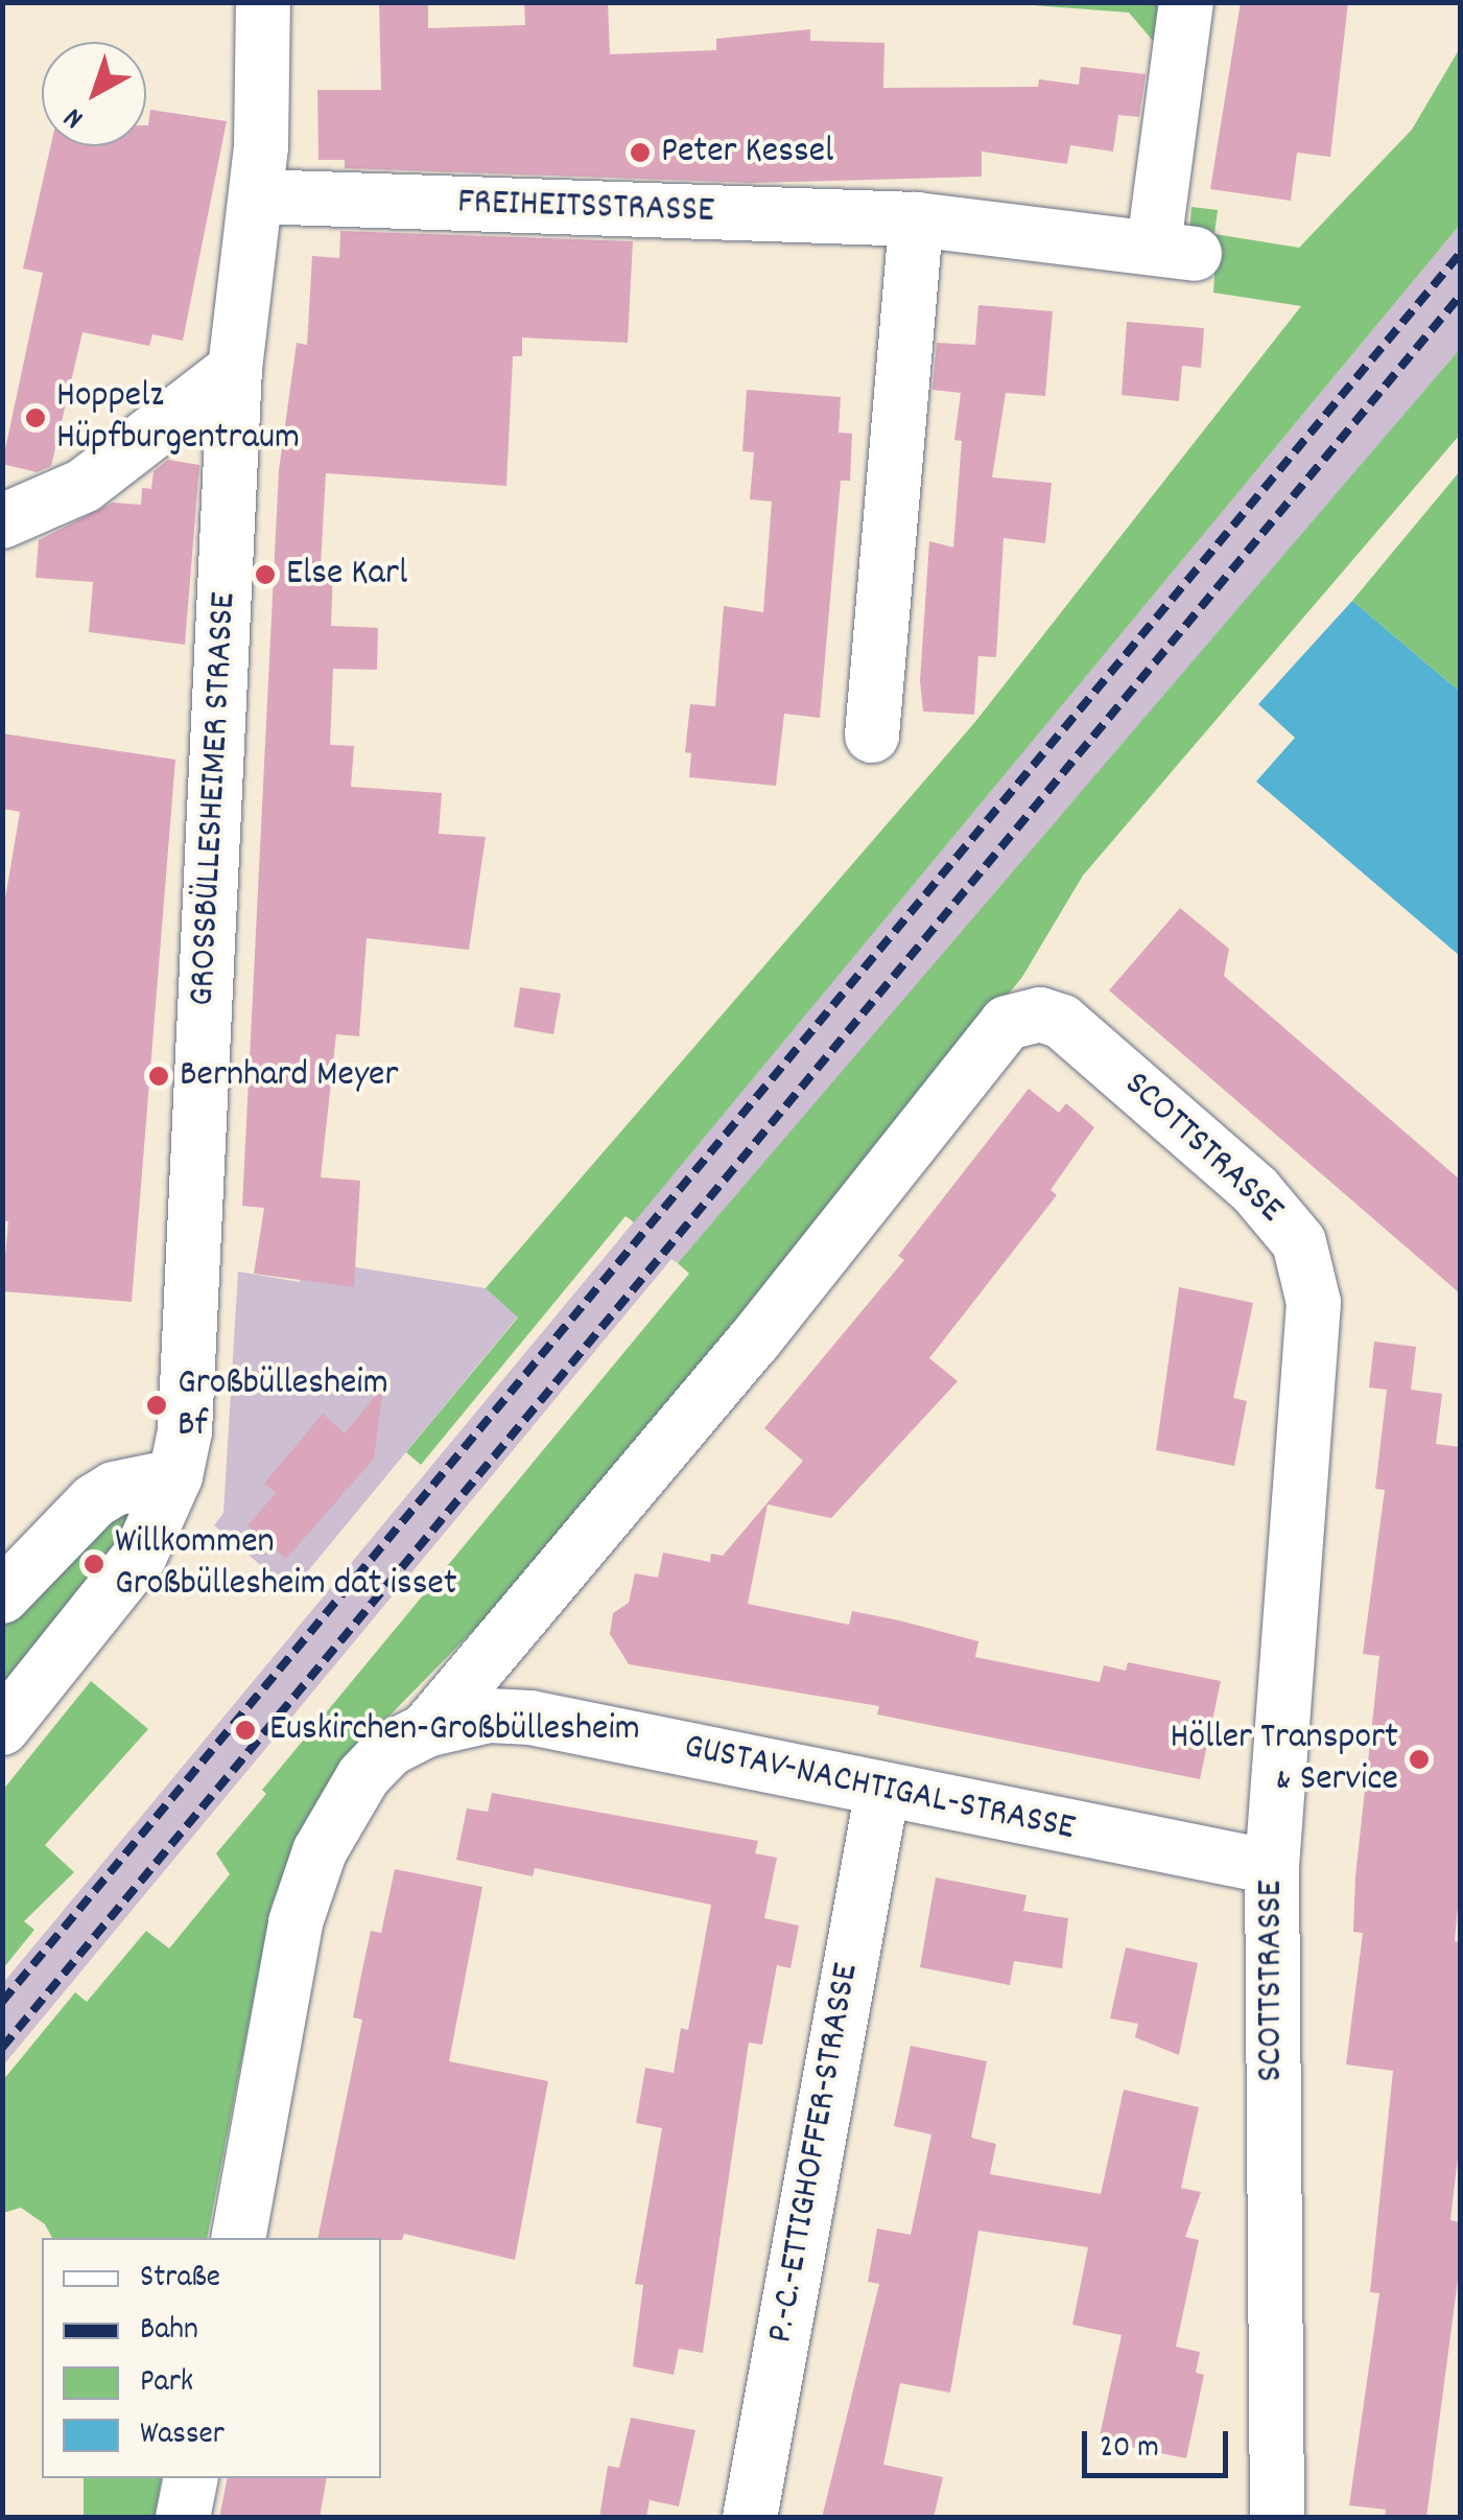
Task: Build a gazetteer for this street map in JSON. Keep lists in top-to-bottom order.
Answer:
{
  "streets": {
    "street": [
      "FREIHEITSSTRASSE",
      "GROSSBÜLLESHEIMER STRASSE",
      "SCOTTSTRASSE",
      "GUSTAV-NACHTIGAL-STRASSE",
      "P.-C.-ETTIGHOFFER-STRASSE"
    ]
  },
  "crossings": [
    ["FREIHEITSSTRASSE", "GROSSBÜLLESHEIMER STRASSE"],
    ["SCOTTSTRASSE", "GUSTAV-NACHTIGAL-STRASSE"],
    ["GUSTAV-NACHTIGAL-STRASSE", "P.-C.-ETTIGHOFFER-STRASSE"]
  ],
  "places": [
    "Peter Kessel",
    "Hoppelz Hüpfburgentraum",
    "Else Karl",
    "Bernhard Meyer",
    "Großbüllesheim Bf",
    "Willkommen Großbüllesheim dat isset",
    "Euskirchen-Großbüllesheim",
    "Höller Transport & Service"
  ],
  "legend": [
    "Straße",
    "Bahn",
    "Park",
    "Wasser"
  ],
  "scale_bar": "20 m",
  "north": "bottom left"
}
